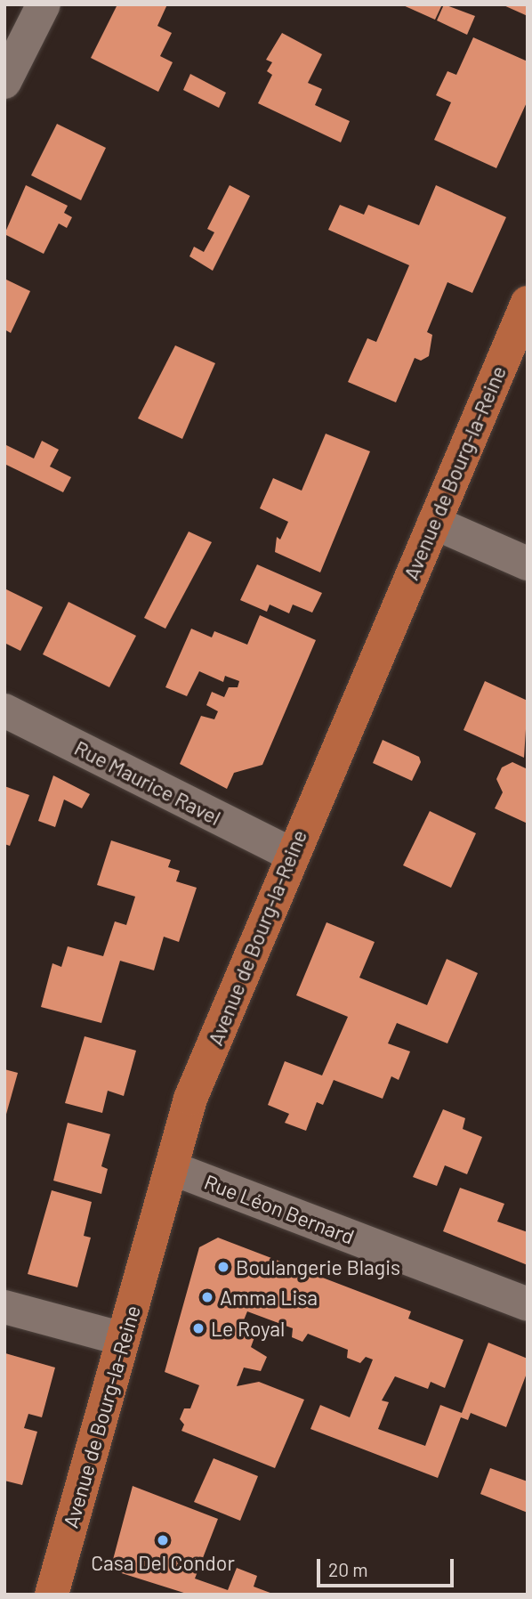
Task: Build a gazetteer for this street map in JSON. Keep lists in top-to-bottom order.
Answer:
{
  "streets": {
    "main road": ["Avenue de Bourg-la-Reine"],
    "street": ["Rue Maurice Ravel", "Rue Léon Bernard"]
  },
  "crossings": [
    ["Avenue de Bourg-la-Reine", "Rue Maurice Ravel"],
    ["Avenue de Bourg-la-Reine", "Rue Léon Bernard"]
  ],
  "places": [
    "Boulangerie Blagis",
    "Amma Lisa",
    "Le Royal",
    "Casa Del Condor"
  ],
  "scale_bar": "20 m"
}
